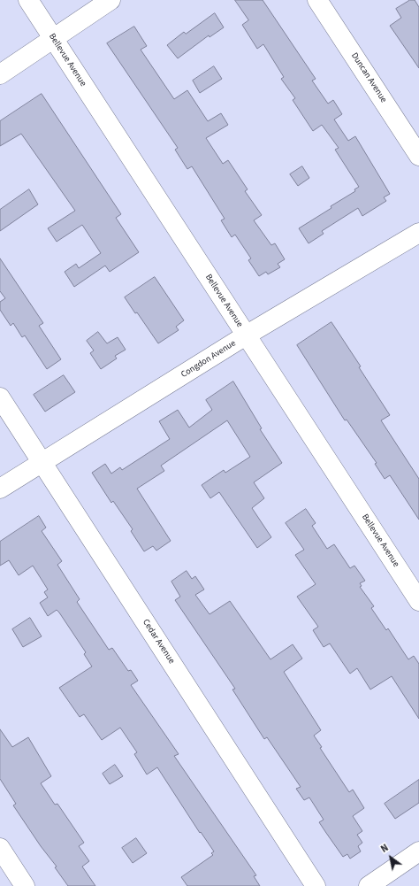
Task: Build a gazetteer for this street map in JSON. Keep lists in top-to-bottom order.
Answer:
{
  "streets": {
    "street": [
      "Bellevue Avenue",
      "Duncan Avenue",
      "Congdon Avenue",
      "Cedar Avenue"
    ]
  },
  "crossings": [
    ["Bellevue Avenue", "Congdon Avenue"],
    ["Congdon Avenue", "Cedar Avenue"]
  ],
  "north": "top left"
}
